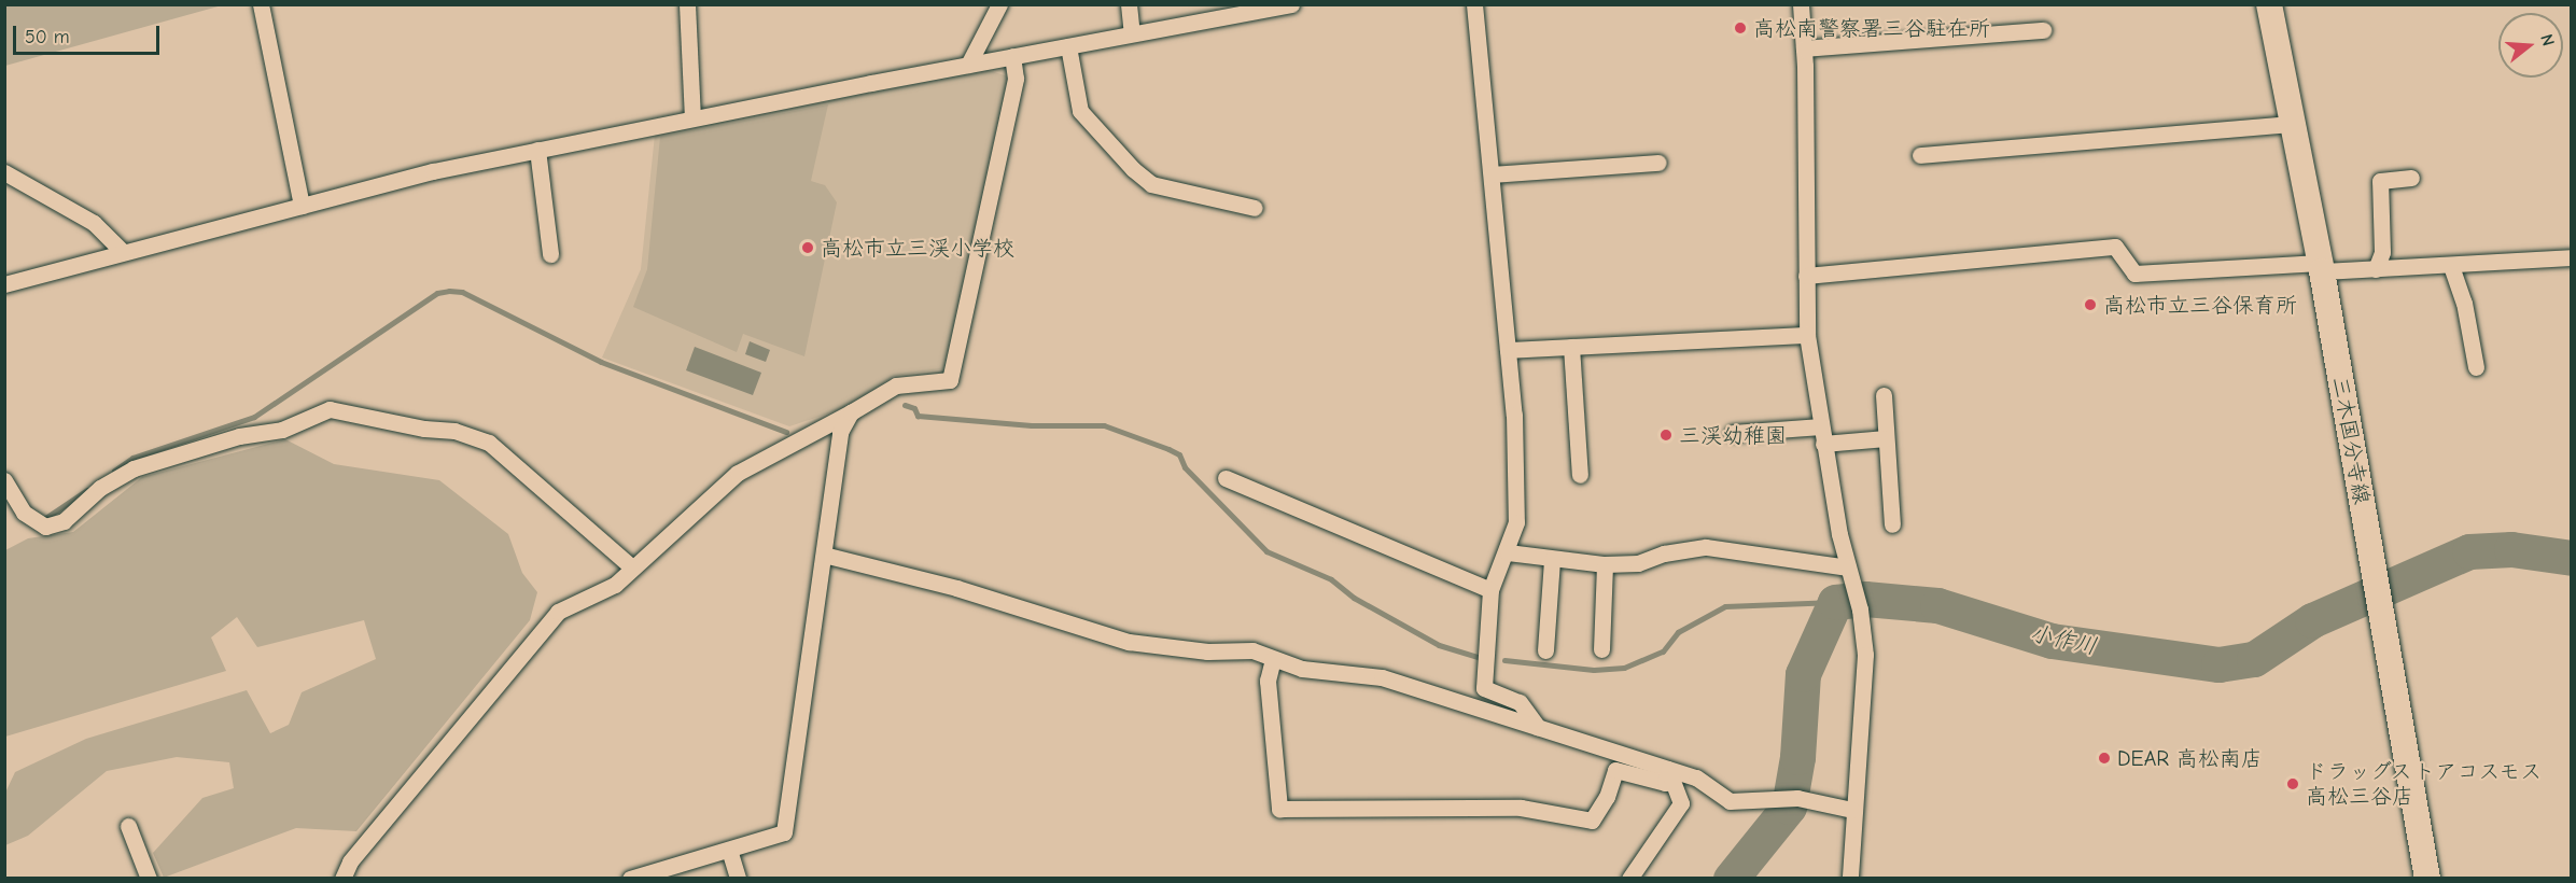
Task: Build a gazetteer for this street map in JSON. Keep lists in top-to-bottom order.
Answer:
{
  "streets": {
    "main road": ["三木国分寺線"]
  },
  "water": ["小作川"],
  "places": [
    "高松南警察署三谷駐在所",
    "高松市立三渓小学校",
    "高松市立三谷保育所",
    "三渓幼稚園",
    "DEAR 高松南店",
    "ドラッグストアコスモス 高松三谷店"
  ],
  "scale_bar": "50 m",
  "north": "right"
}
